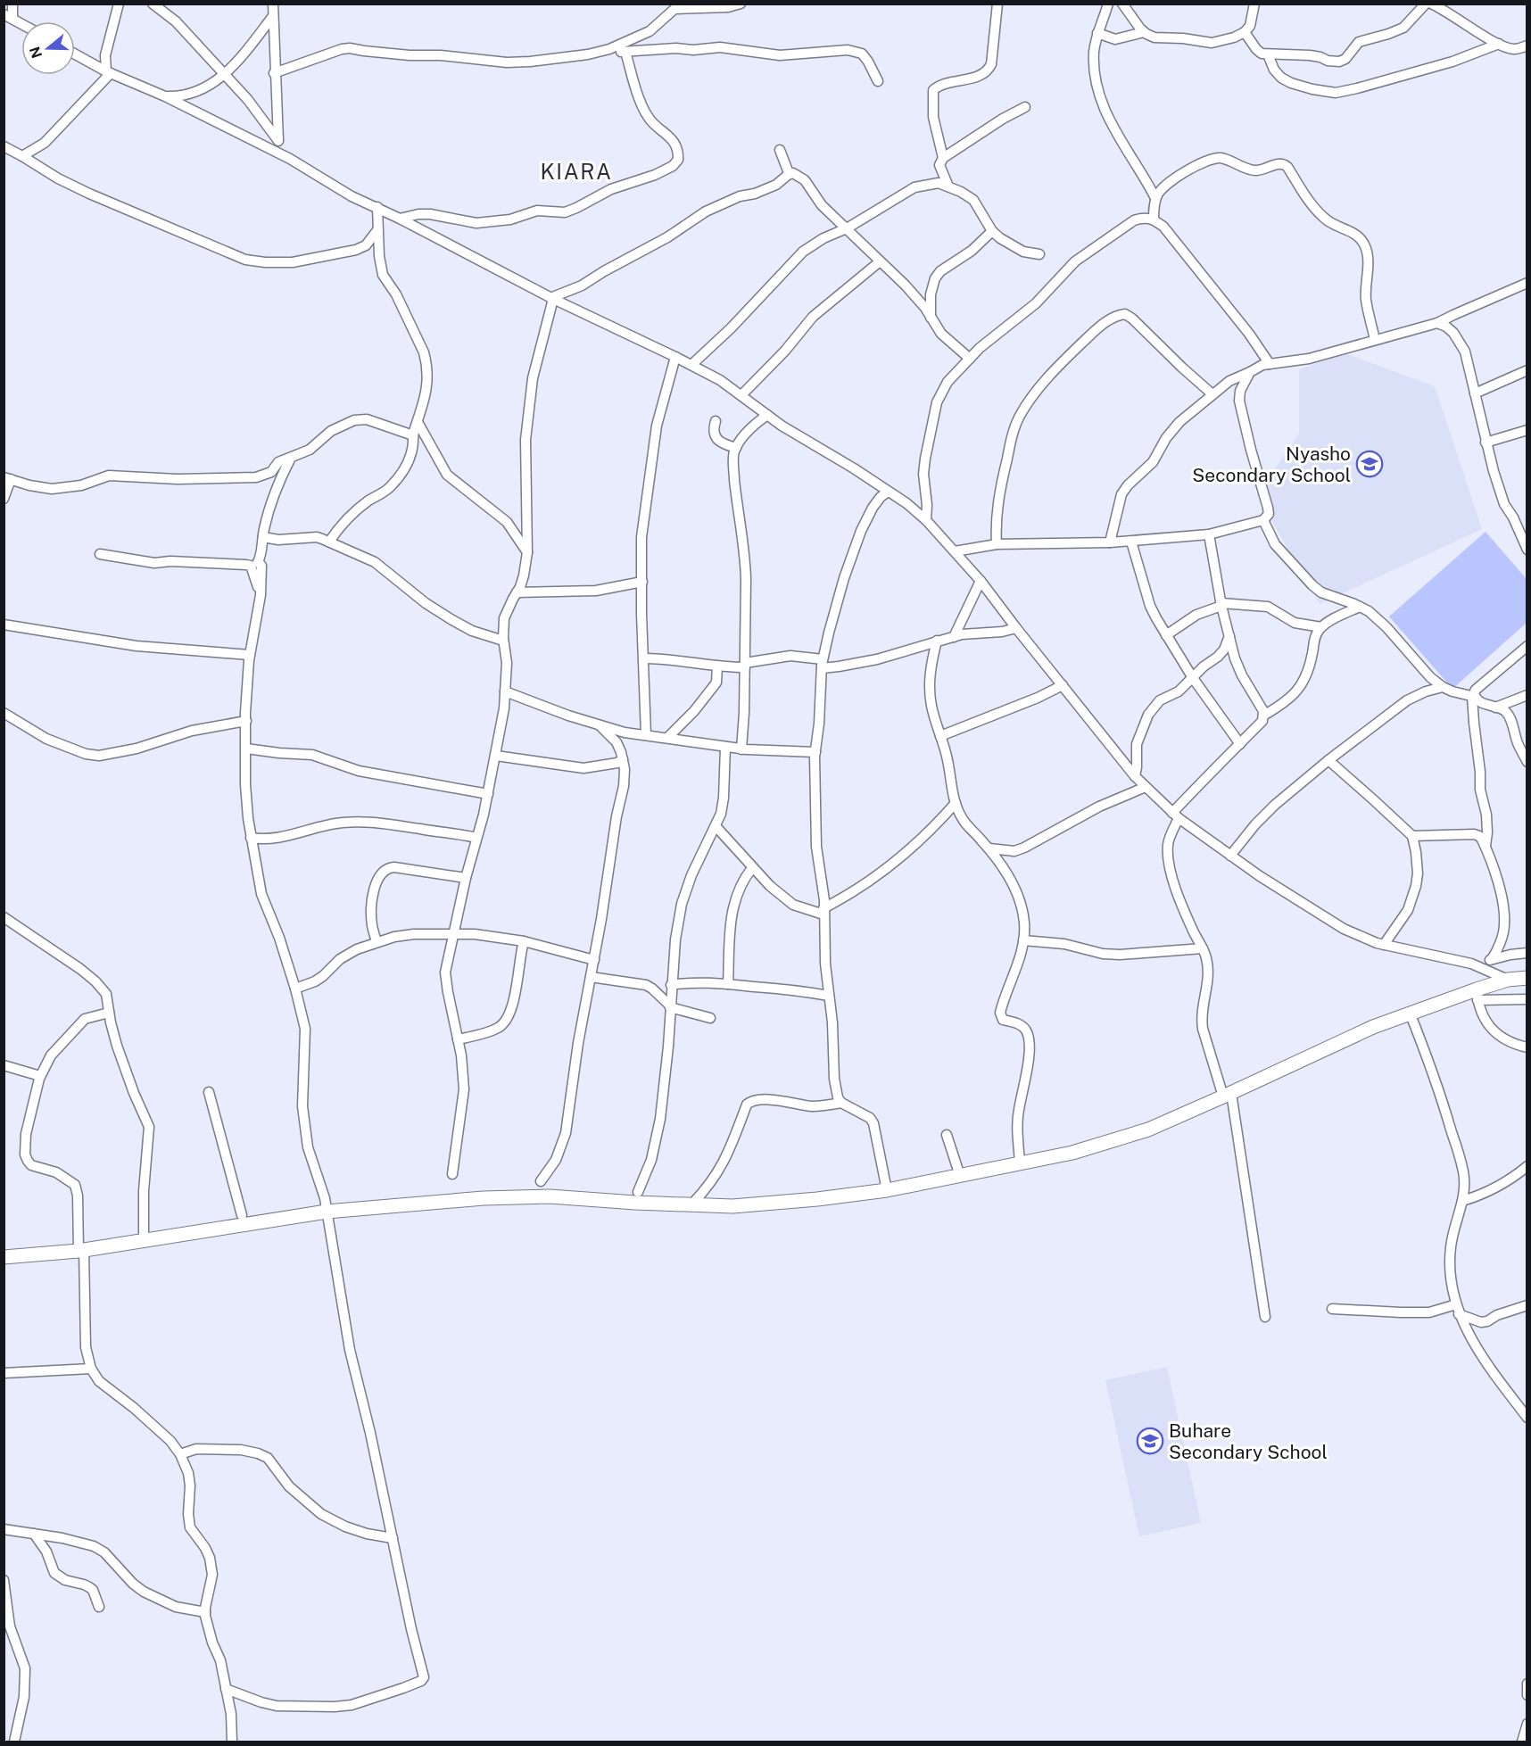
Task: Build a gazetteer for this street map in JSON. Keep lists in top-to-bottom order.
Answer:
{
  "districts": ["KIARA"],
  "places": {
    "school or university": ["Nyasho Secondary School", "Buhare Secondary School"]
  },
  "north": "left"
}
